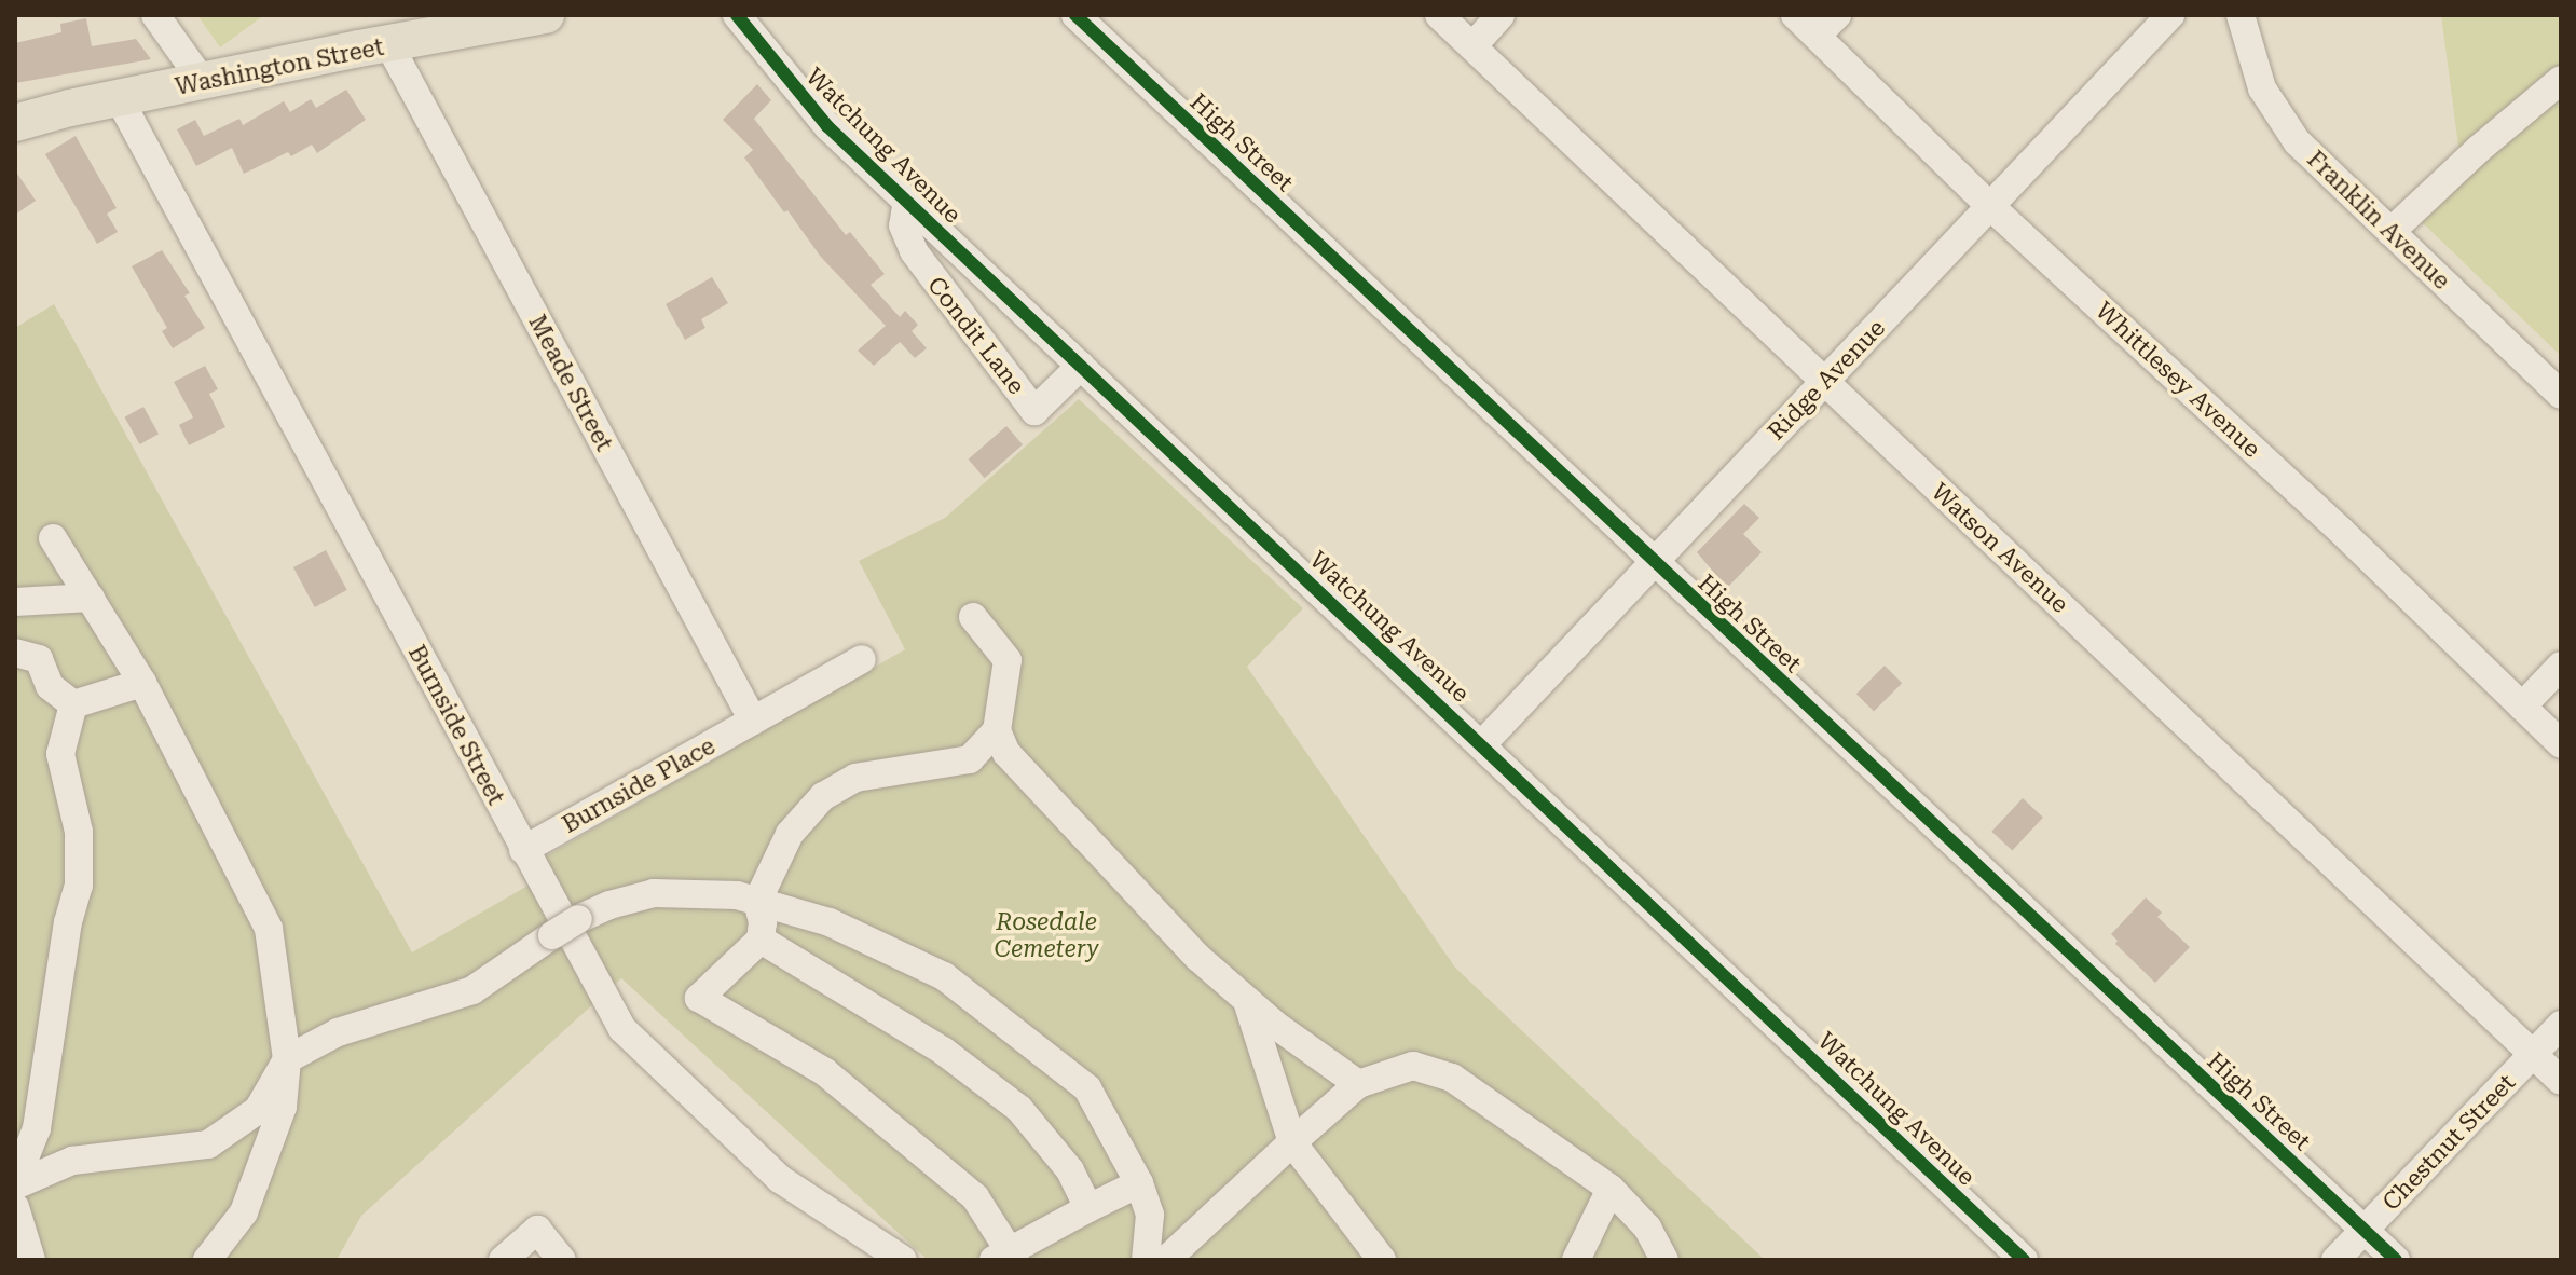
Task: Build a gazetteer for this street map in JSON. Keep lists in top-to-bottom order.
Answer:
{
  "streets": {
    "main road": ["Washington Street"],
    "street": [
      "High Street",
      "Watchung Avenue",
      "Franklin Avenue",
      "Condit Lane",
      "Ridge Avenue",
      "Whittlesey Avenue",
      "Meade Street",
      "Watson Avenue",
      "Burnside Street",
      "Burnside Place",
      "Chestnut Street"
    ]
  },
  "crossings": [
    ["Washington Street", "Meade Street"],
    ["Washington Street", "Burnside Street"],
    ["High Street", "Ridge Avenue"],
    ["High Street", "Chestnut Street"],
    ["Watchung Avenue", "Condit Lane"],
    ["Watchung Avenue", "Ridge Avenue"],
    ["Ridge Avenue", "Whittlesey Avenue"],
    ["Ridge Avenue", "Watson Avenue"],
    ["Meade Street", "Burnside Place"],
    ["Watson Avenue", "Chestnut Street"],
    ["Burnside Street", "Burnside Place"]
  ],
  "parks": ["Rosedale Cemetery"]
}
